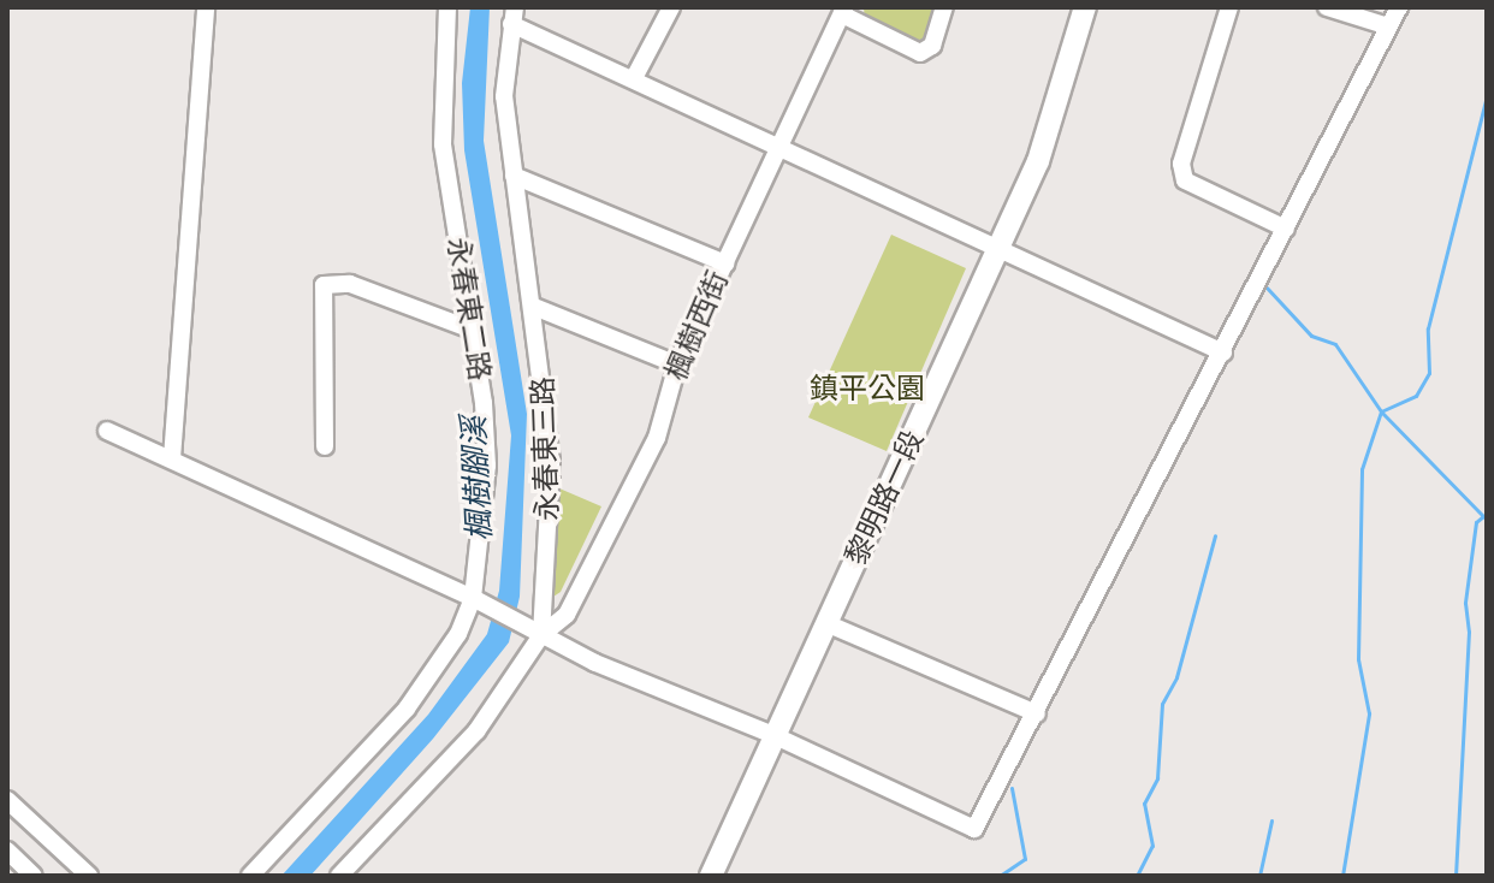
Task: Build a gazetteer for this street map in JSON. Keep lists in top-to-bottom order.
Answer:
{
  "streets": {
    "main road": ["黎明路一段"],
    "street": ["永春東二路", "楓樹西街", "永春東三路"]
  },
  "crossings": [
    ["楓樹西街", "永春東三路"]
  ],
  "water": ["楓樹腳溪"],
  "parks": ["鎮平公園"]
}
